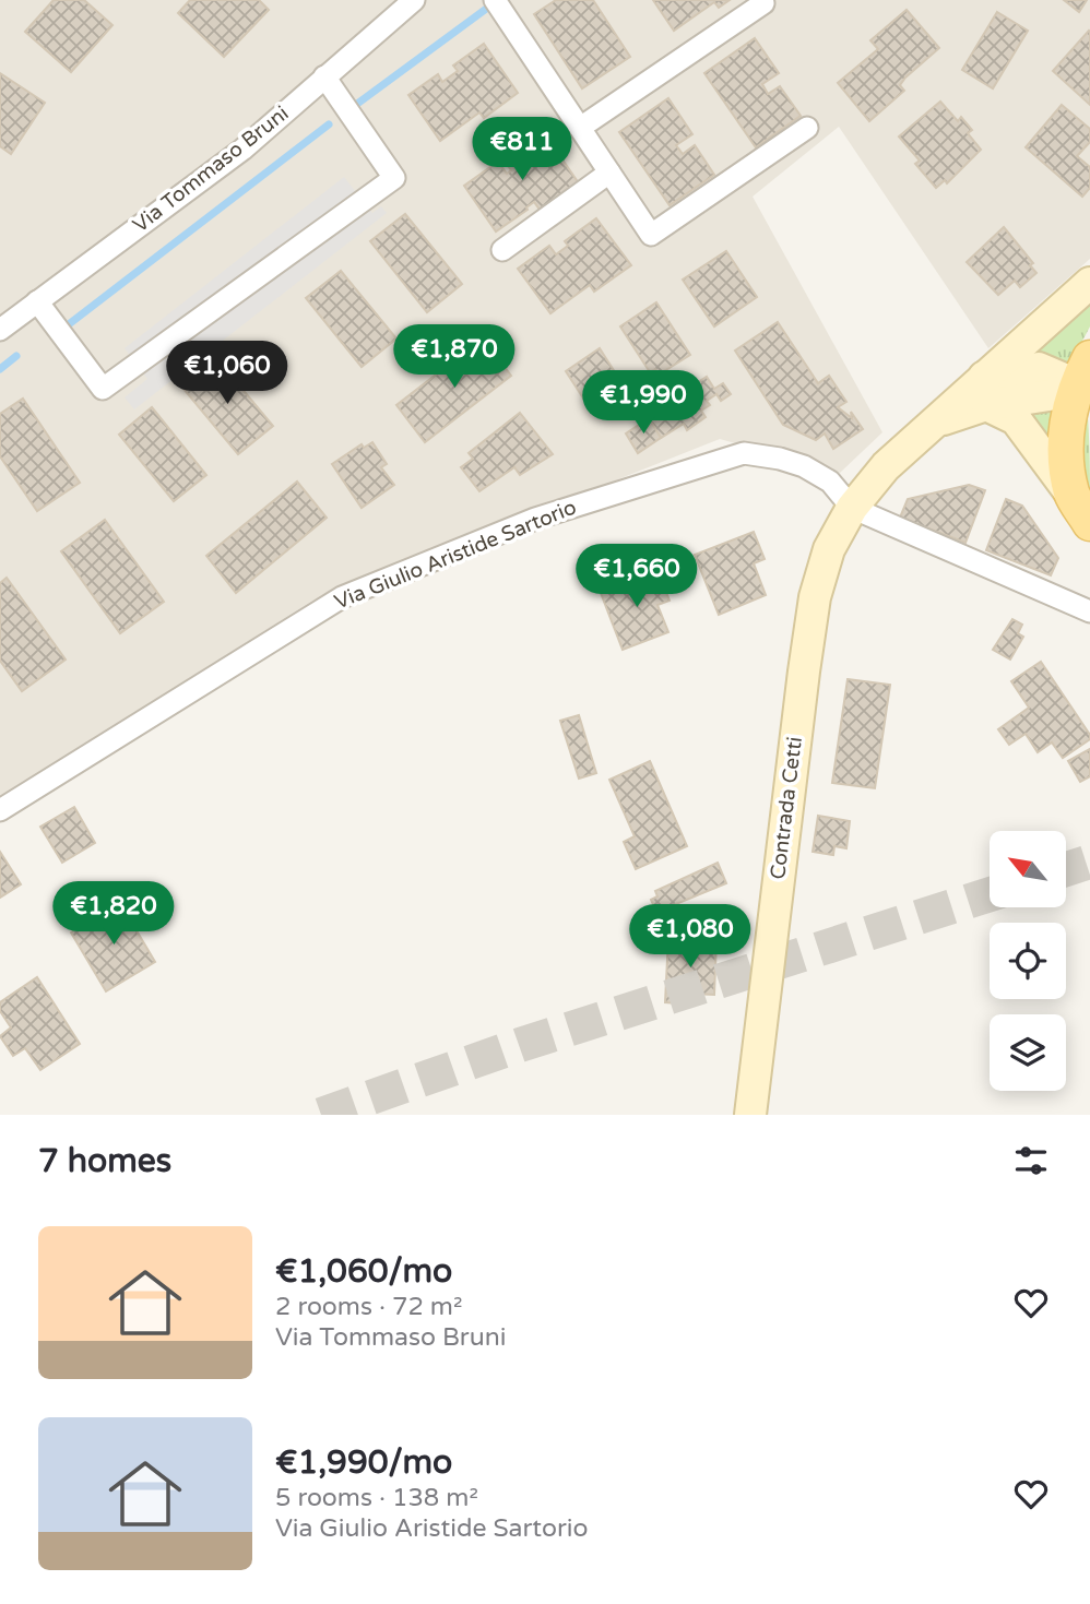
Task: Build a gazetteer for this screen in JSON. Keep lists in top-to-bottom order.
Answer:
{
  "streets": {
    "main road": ["Contrada Cetti"],
    "street": ["Via Tommaso Bruni", "Via Giulio Aristide Sartorio"]
  },
  "crossings": [
    ["Via Giulio Aristide Sartorio", "Contrada Cetti"]
  ],
  "north": "top left",
  "page": {
    "price": [
      "€811",
      "€1,870",
      "€1,060",
      "€1,990",
      "€1,660",
      "€1,820",
      "€1,080"
    ],
    "heading": "7 homes",
    "list": [
      {
        "name": "€1,060/mo",
        "note": "2 rooms · 72 m² · Via Tommaso Bruni"
      },
      {
        "name": "€1,990/mo",
        "note": "5 rooms · 138 m² · Via Giulio Aristide Sartorio"
      }
    ]
  }
}
